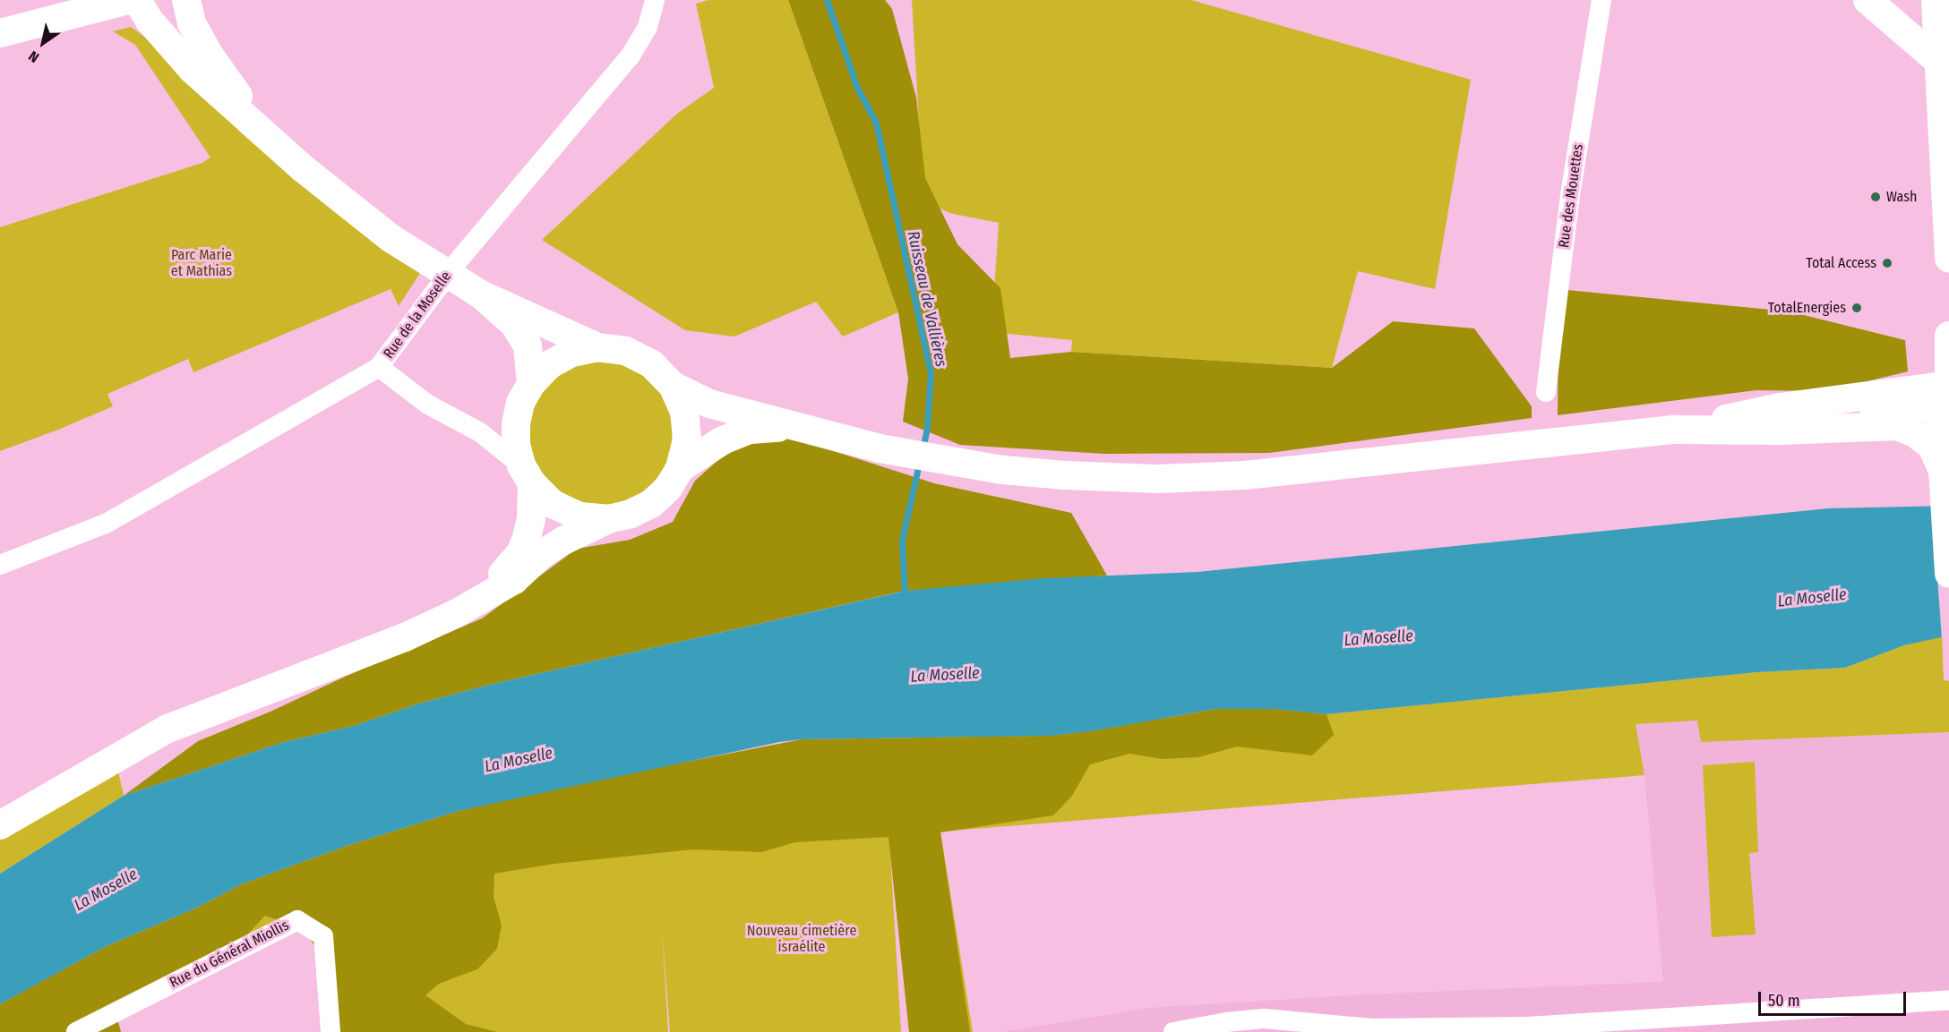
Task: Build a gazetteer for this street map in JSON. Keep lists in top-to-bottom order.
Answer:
{
  "streets": {
    "street": ["Rue des Mouettes", "Rue de la Moselle", "Rue du Général Miollis"]
  },
  "water": ["Ruisseau de Vallières", "La Moselle"],
  "parks": ["Parc Marie et Mathias", "Nouveau cimetière israélite"],
  "places": ["Wash", "Total Access", "TotalEnergies"],
  "scale_bar": "50 m",
  "north": "bottom left"
}
